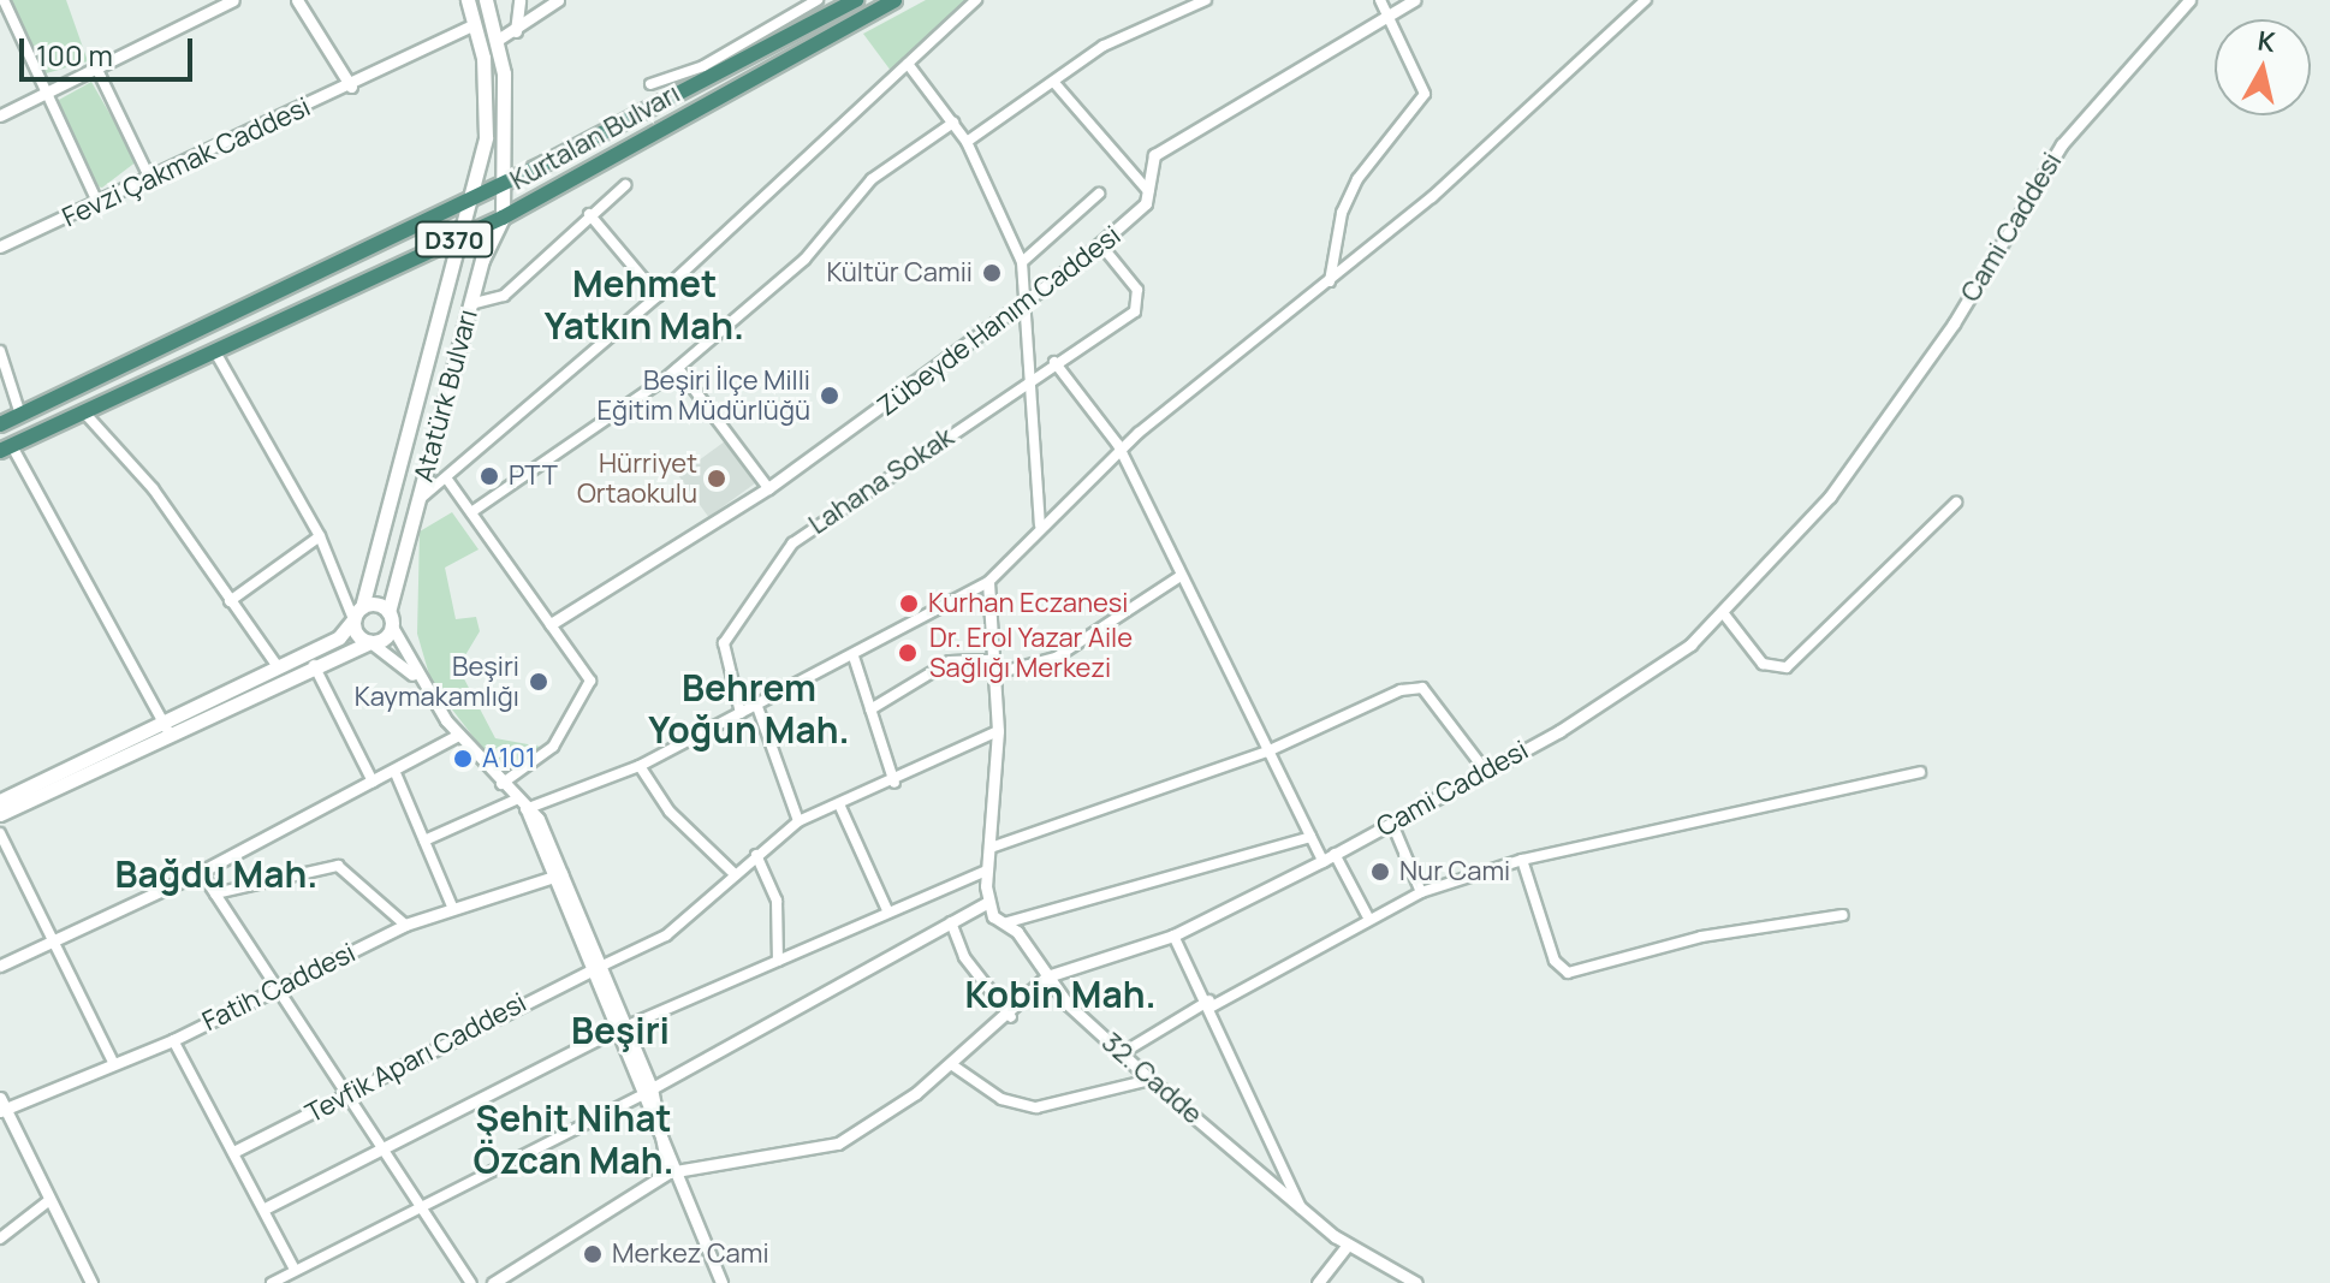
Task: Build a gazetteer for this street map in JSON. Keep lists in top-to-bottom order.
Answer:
{
  "streets": {
    "highway": ["Kurtalan Bulvarı", "D370"],
    "main road": ["Atatürk Bulvarı"],
    "street": [
      "Fevzi Çakmak Caddesi",
      "Cami Caddesi",
      "Zübeyde Hanım Caddesi",
      "Lahana Sokak",
      "Fatih Caddesi",
      "Tevfik Aparı Caddesi",
      "32. Cadde"
    ]
  },
  "crossings": [
    ["Kurtalan Bulvarı", "Atatürk Bulvarı"],
    ["Fevzi Çakmak Caddesi", "Atatürk Bulvarı"],
    ["Cami Caddesi", "32. Cadde"],
    ["Zübeyde Hanım Caddesi", "Lahana Sokak"]
  ],
  "districts": [
    "Mehmet Yatkın Mah.",
    "Behrem Yoğun Mah.",
    "Bağdu Mah.",
    "Kobin Mah.",
    "Beşiri",
    "Şehit Nihat Özcan Mah."
  ],
  "places": [
    "Kültür Camii",
    "Beşiri İlçe Milli Eğitim Müdürlüğü",
    "PTT",
    "Hürriyet Ortaokulu",
    "Kurhan Eczanesi",
    "Dr. Erol Yazar Aile Sağlığı Merkezi",
    "Beşiri Kaymakamlığı",
    "A101",
    "Nur Cami",
    "Merkez Cami"
  ],
  "scale_bar": "100 m",
  "north": "top"
}
